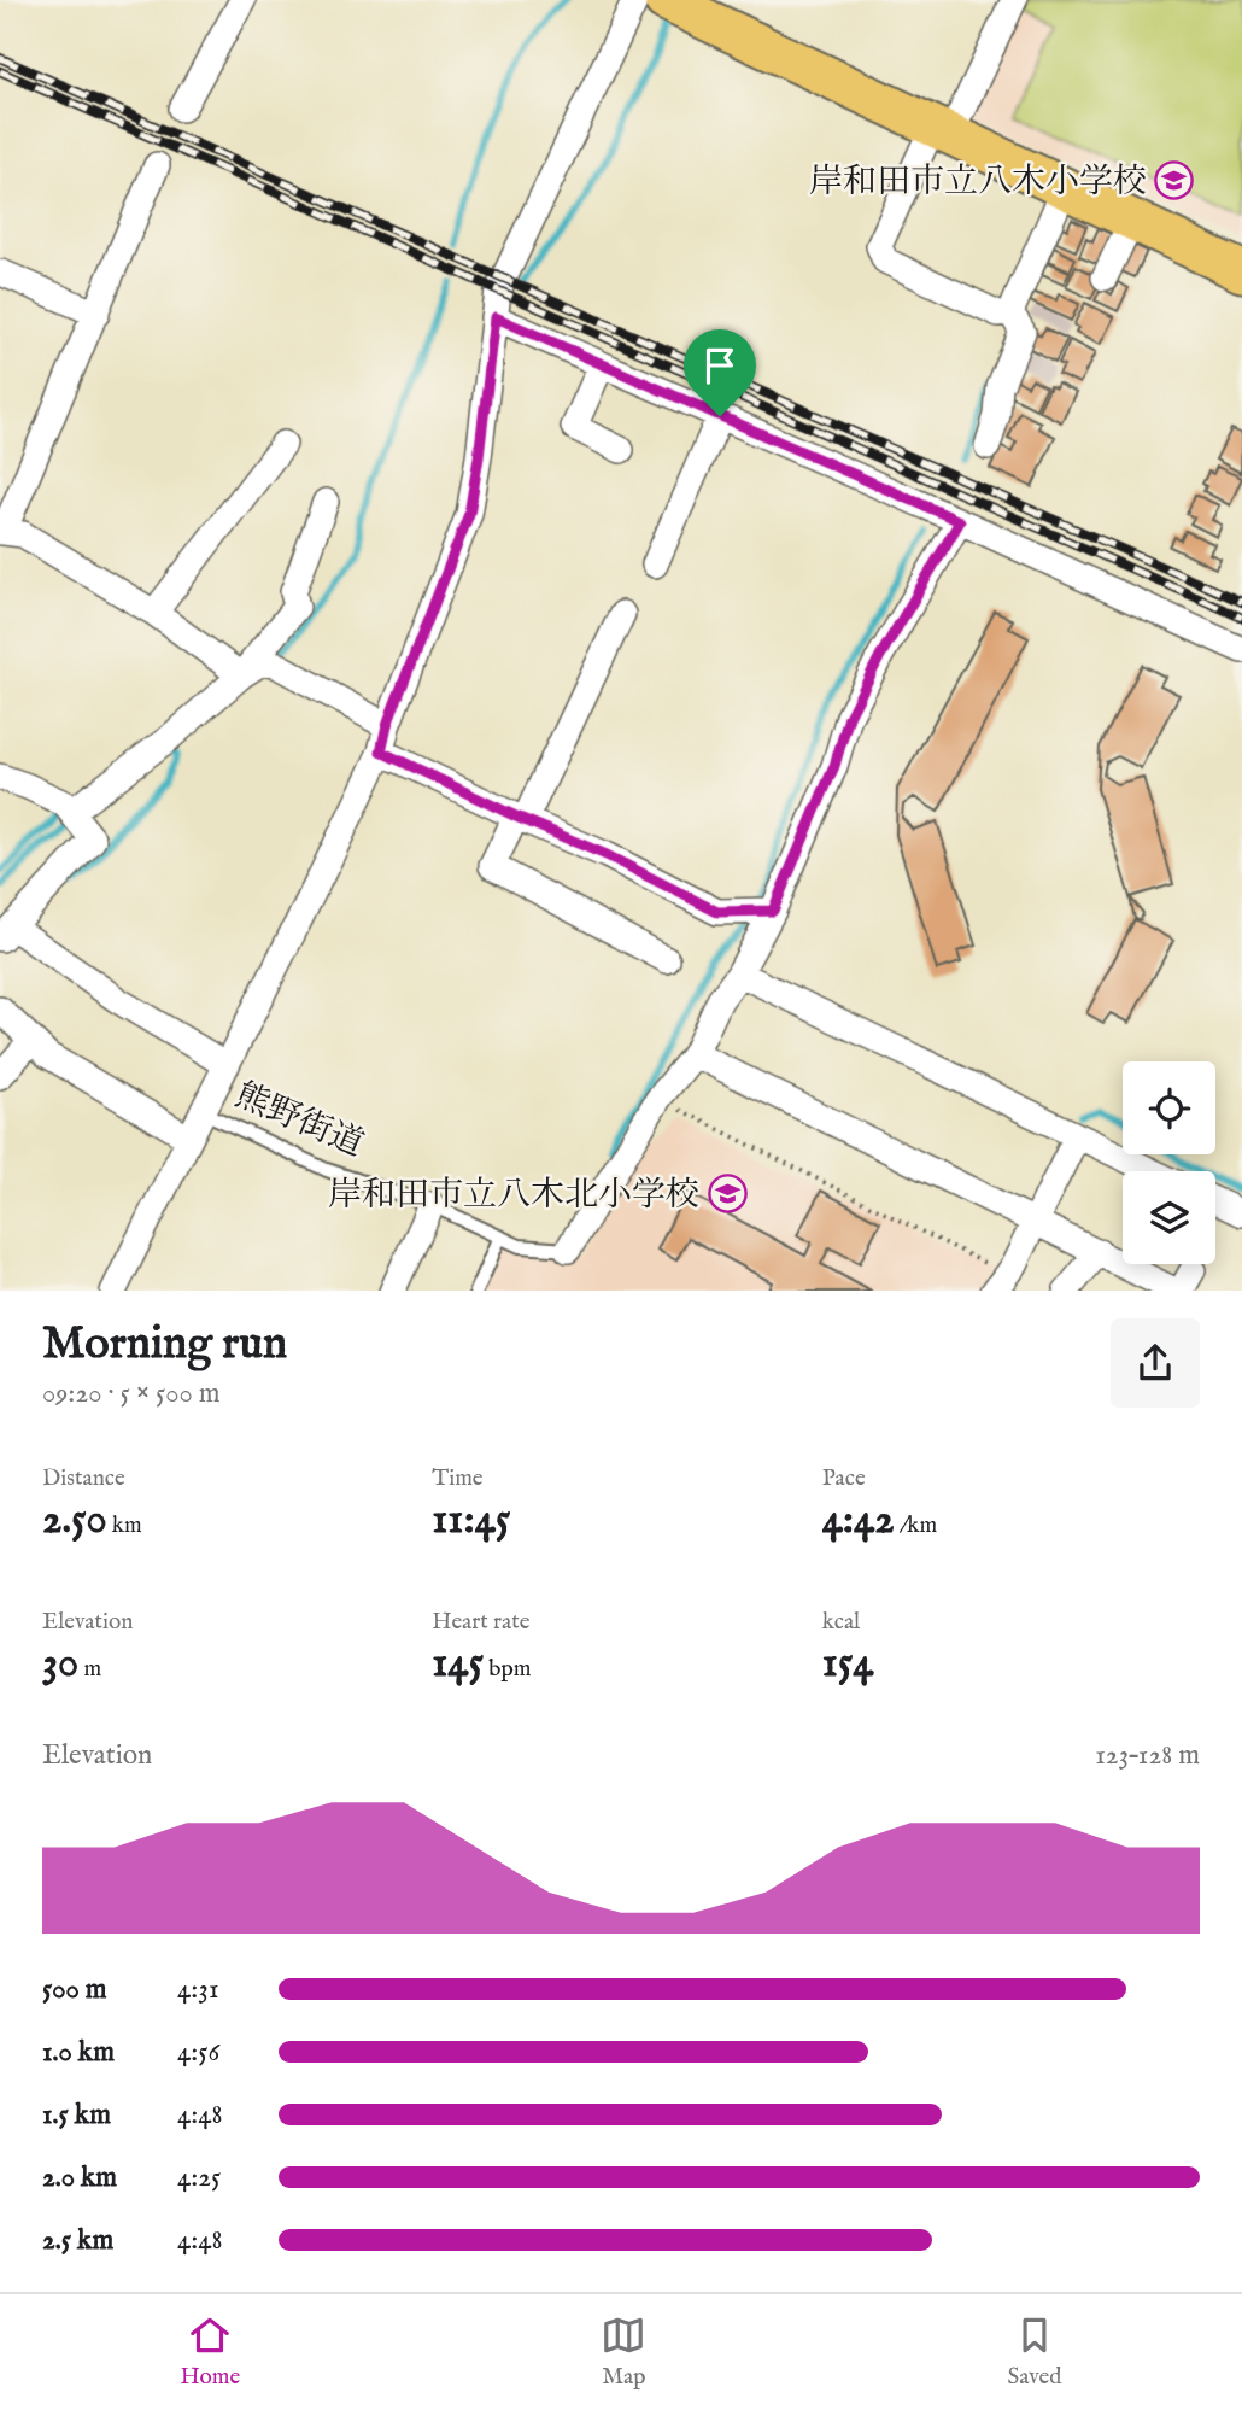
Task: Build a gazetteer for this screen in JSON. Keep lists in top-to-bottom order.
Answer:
{
  "streets": {
    "street": ["熊野街道"]
  },
  "places": {
    "school or university": ["岸和田市立八木小学校", "岸和田市立八木北小学校"]
  },
  "page": {
    "heading": ["Morning run", "09:20 · 5 × 500 m"],
    "stats": [
      ["Distance", "2.50 km"],
      ["Time", "11:45"],
      ["Pace", "4:42 /km"],
      ["Elevation", "30 m"],
      ["Heart rate", "145 bpm"],
      ["kcal", "154"]
    ],
    "chart": ["Elevation", "123–128 m"],
    "list": [
      {
        "name": "500 m",
        "note": "4:31"
      },
      {
        "name": "1.0 km",
        "note": "4:56"
      },
      {
        "name": "1.5 km",
        "note": "4:48"
      },
      {
        "name": "2.0 km",
        "note": "4:25"
      },
      {
        "name": "2.5 km",
        "note": "4:48"
      }
    ],
    "tabs": ["Home", "Map", "Saved"]
  }
}
